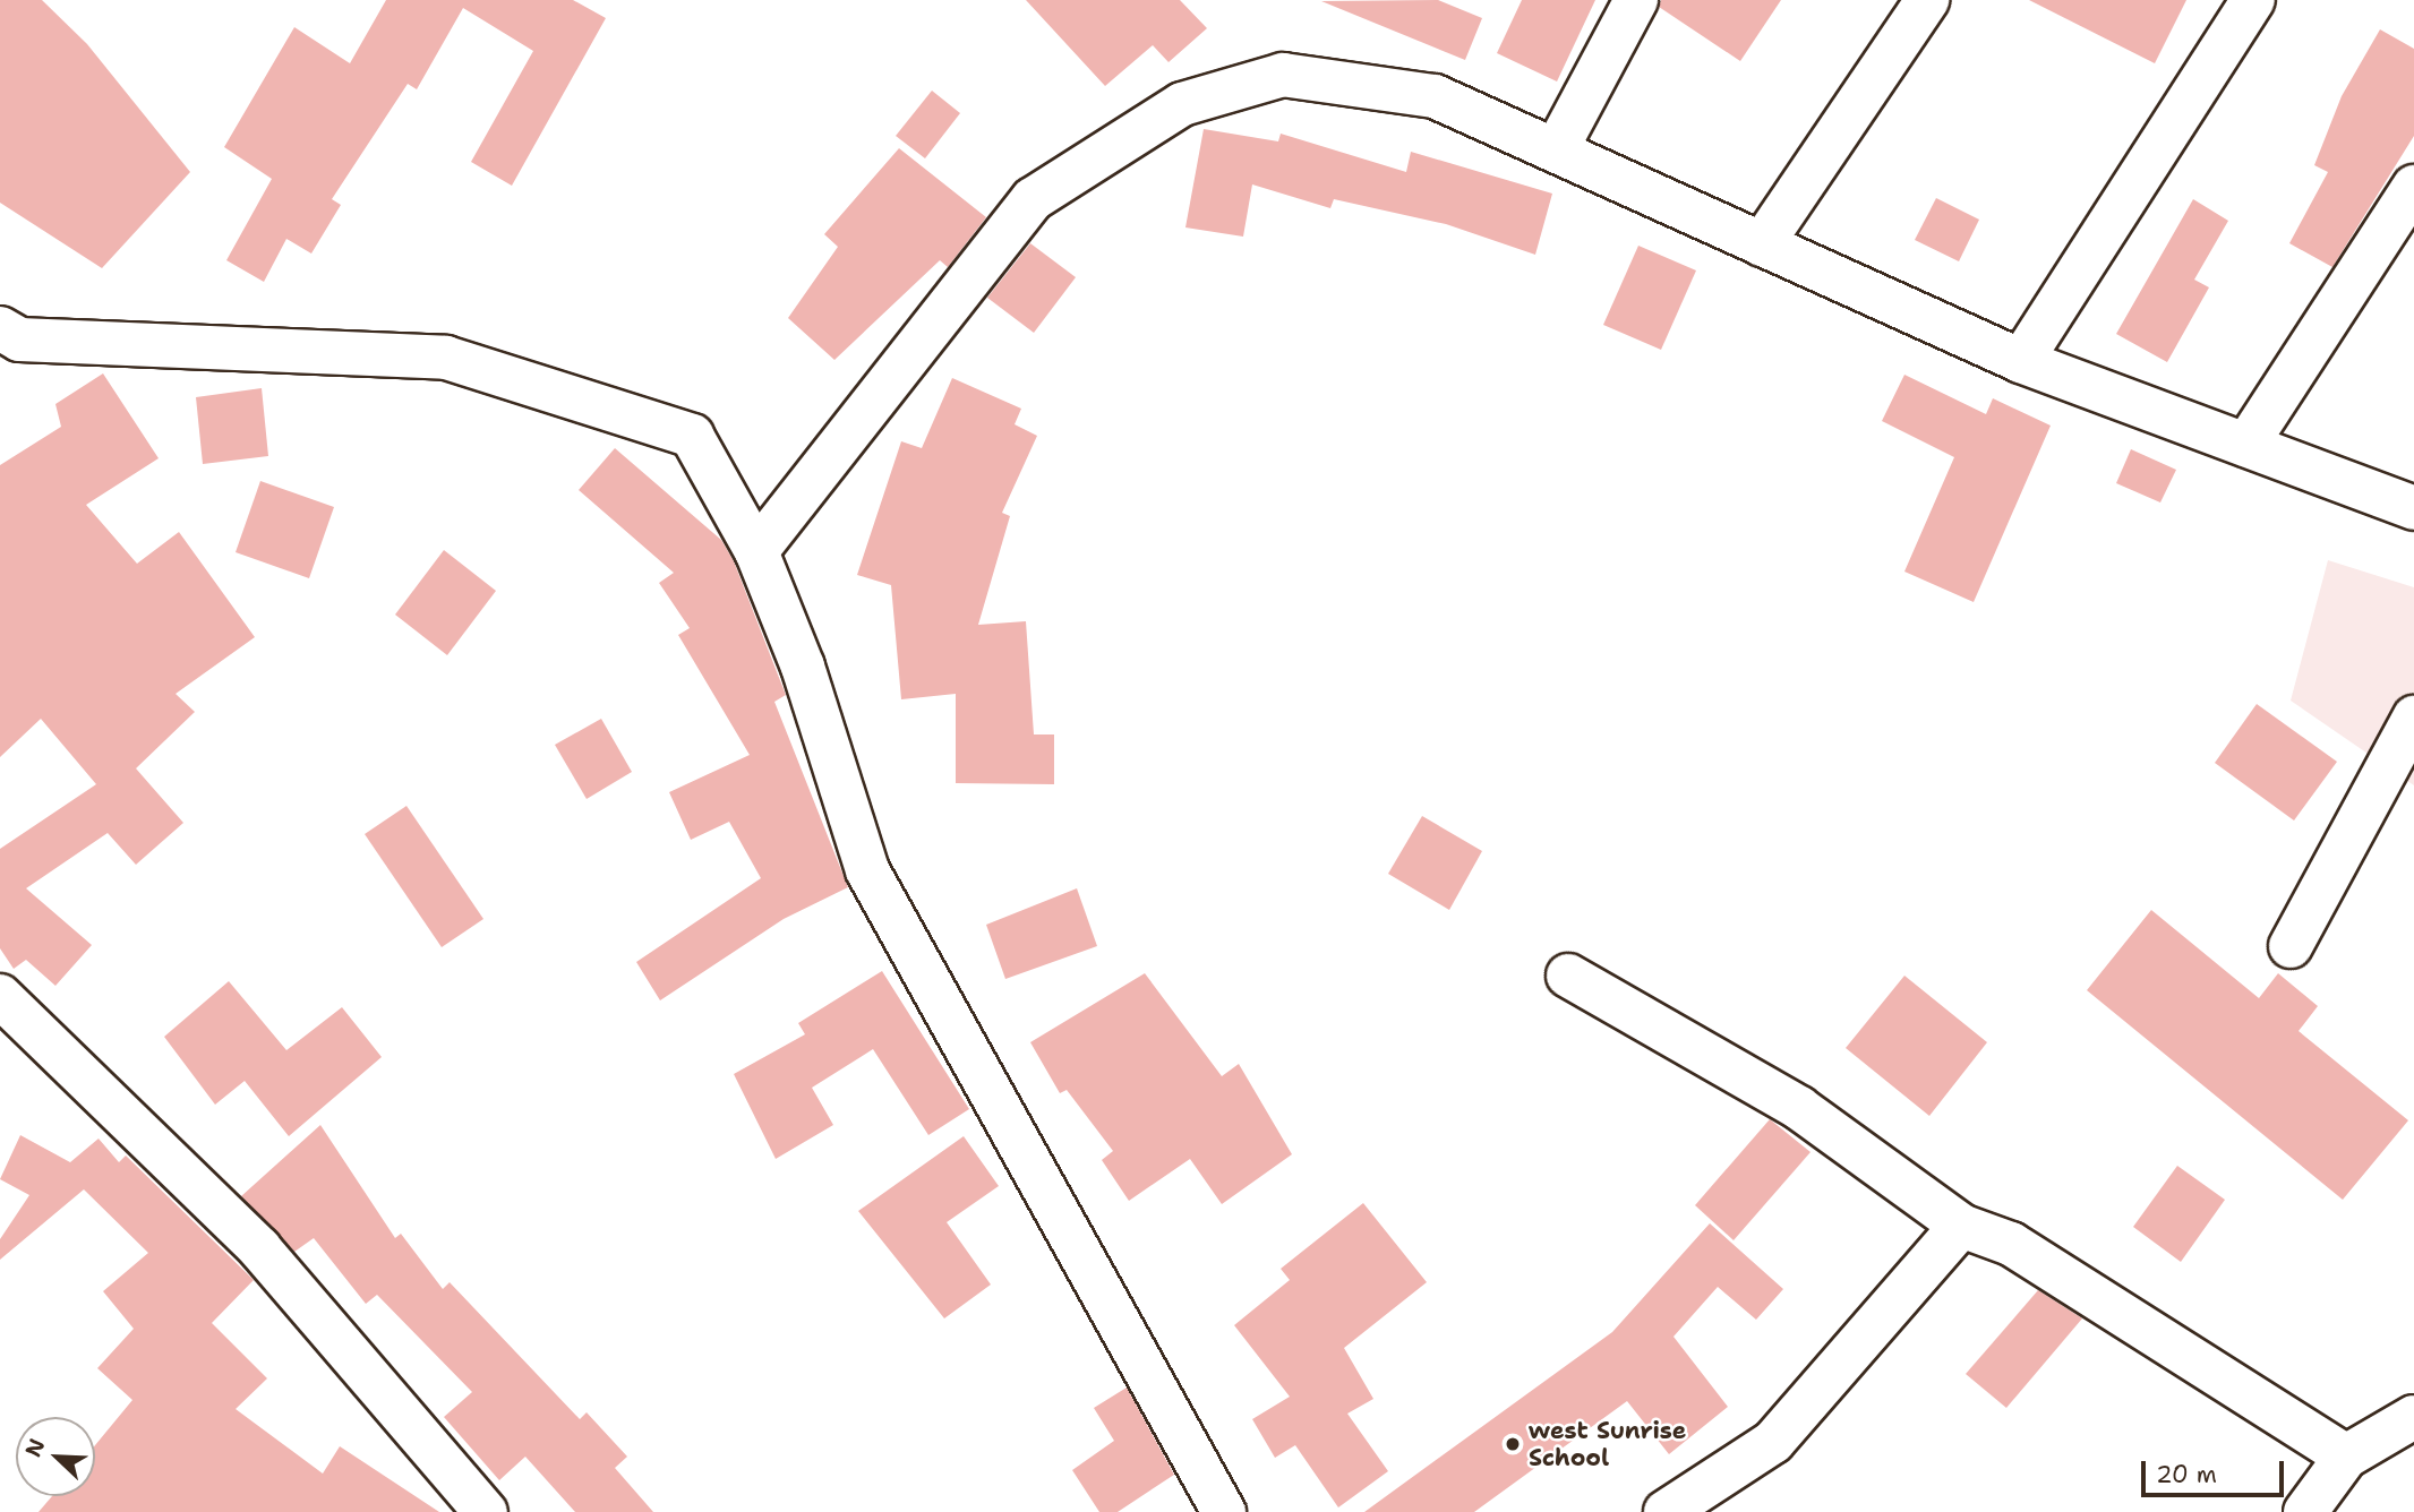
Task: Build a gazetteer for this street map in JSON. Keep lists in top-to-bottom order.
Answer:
{
  "places": ["west Sunrise School"],
  "scale_bar": "20 m",
  "north": "top left"
}
